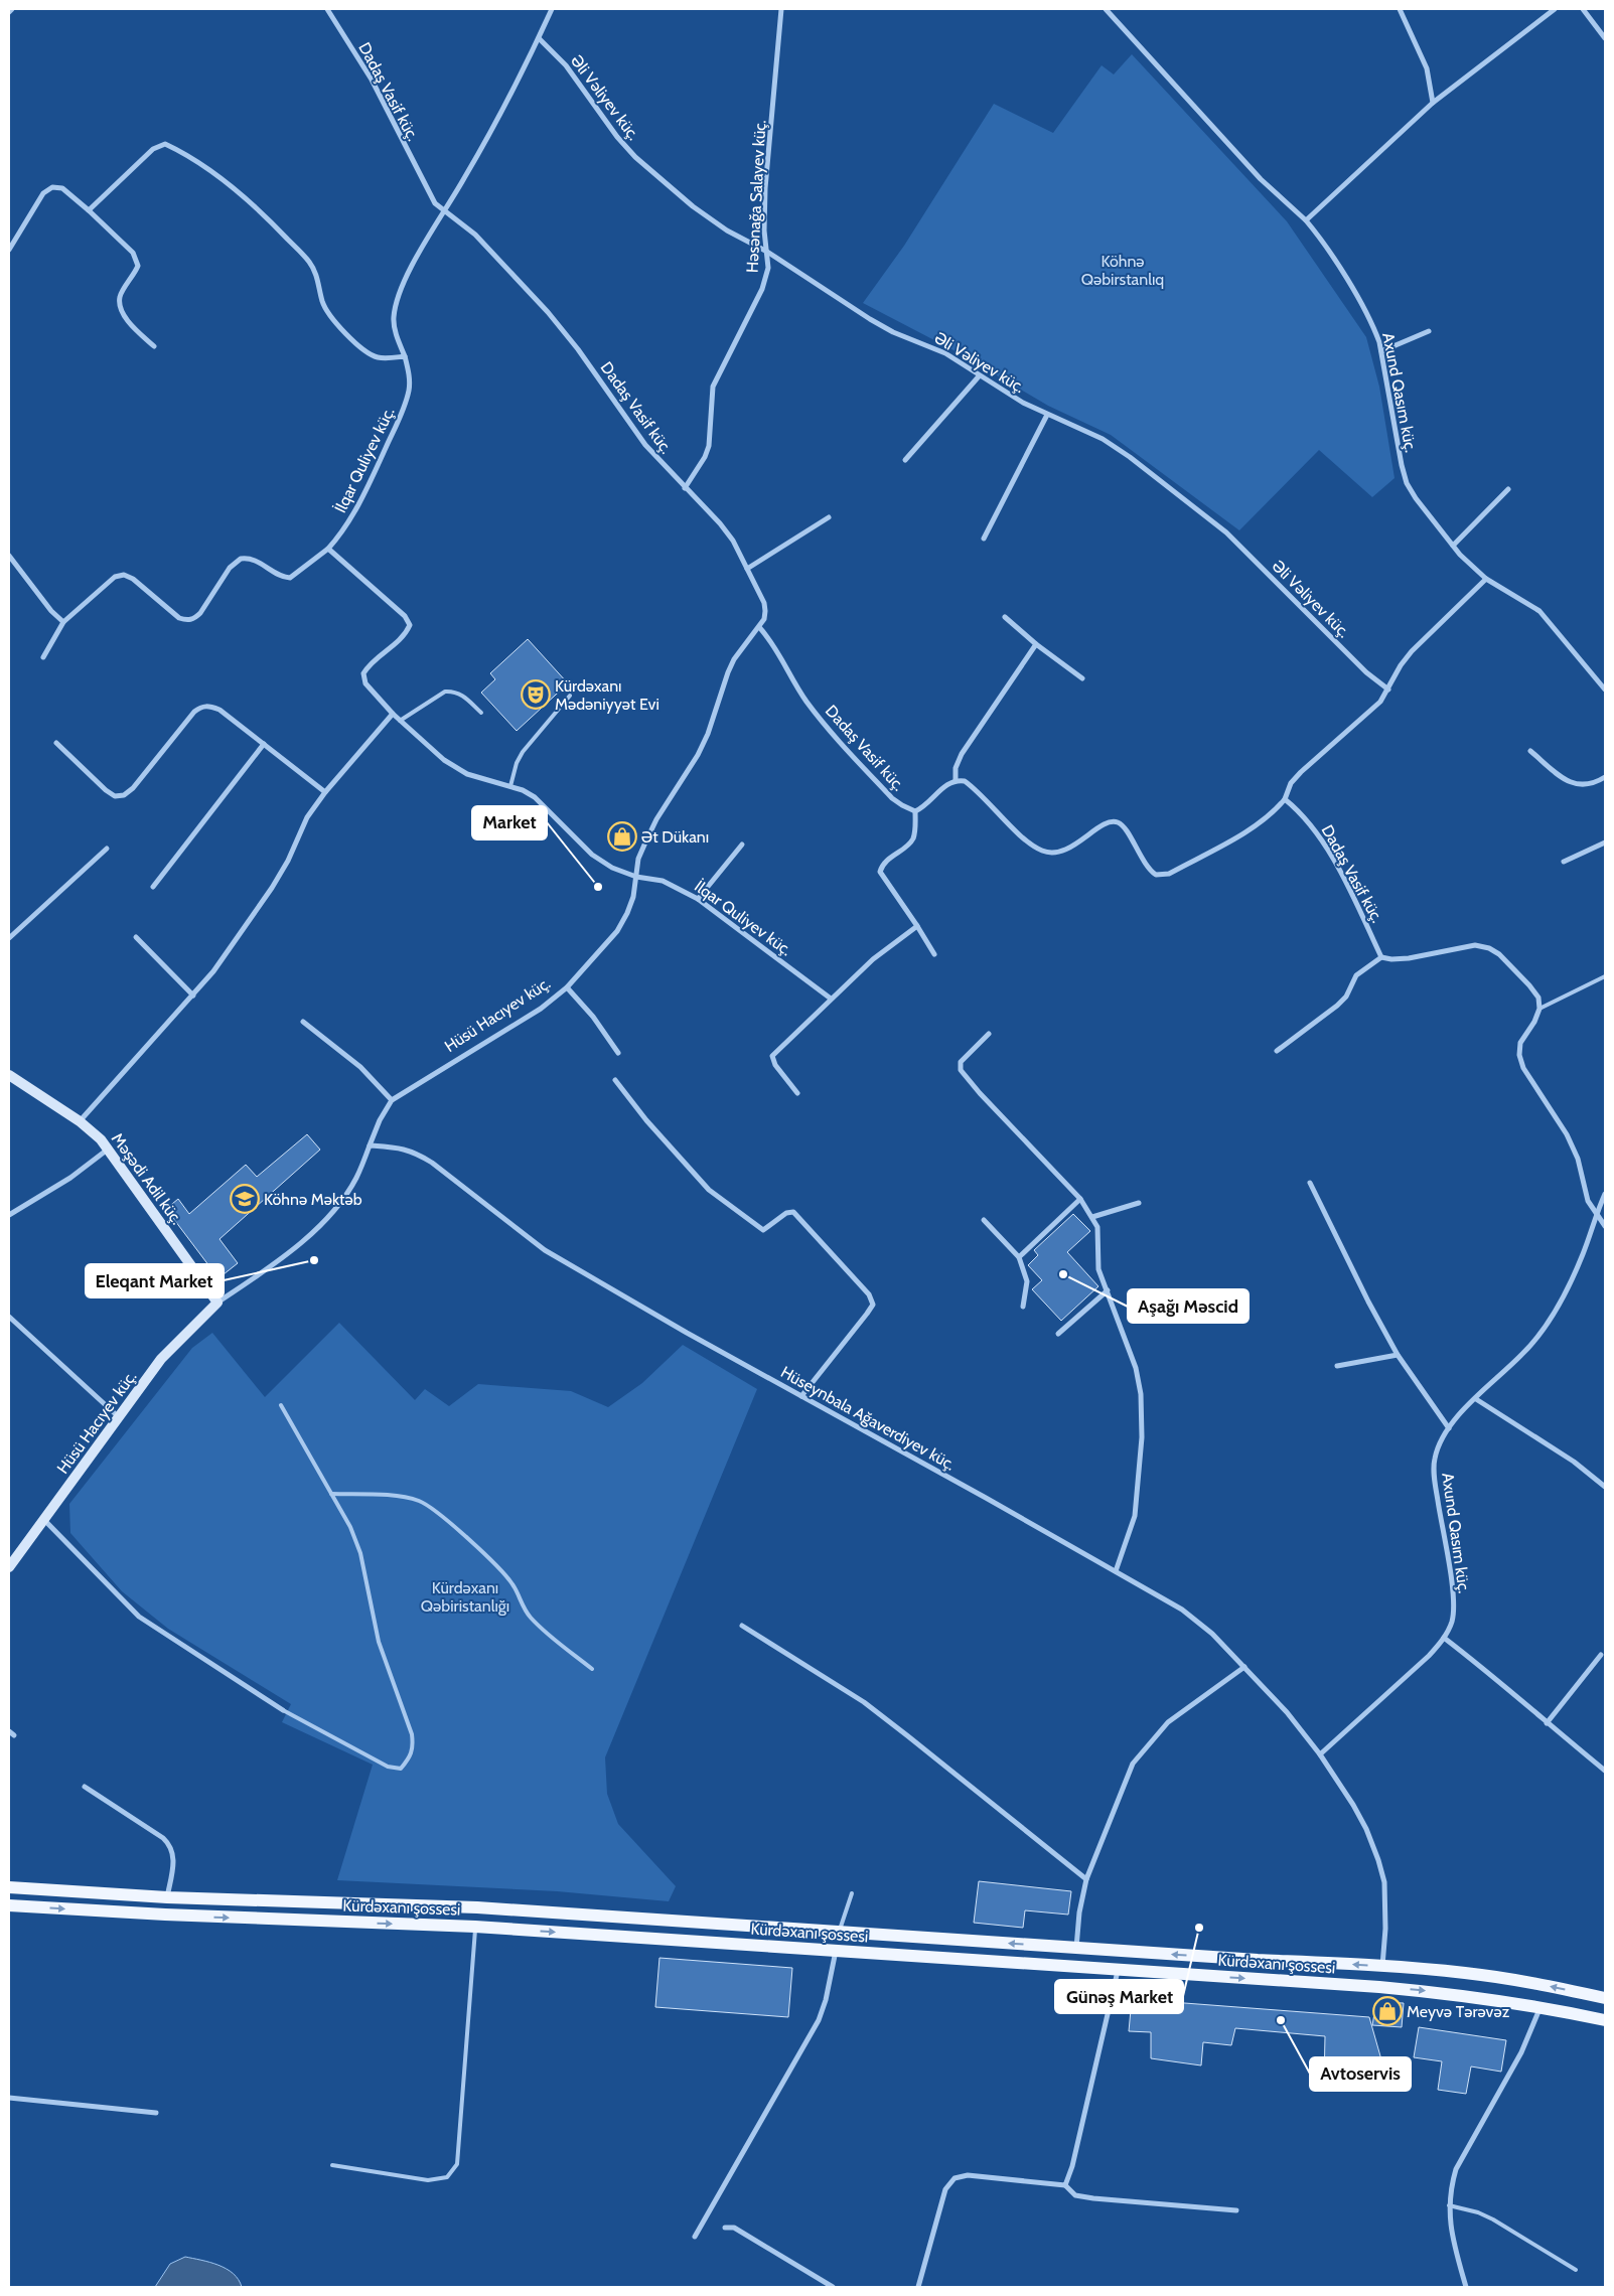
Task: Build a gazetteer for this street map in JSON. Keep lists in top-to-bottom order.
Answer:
{
  "streets": {
    "main road": ["Kürdəxanı şossesi"],
    "street": [
      "Dadaş Vasif küç.",
      "Əli Vəliyev küç.",
      "Həsənağa Salayev küç.",
      "Axund Qasım küç.",
      "İlqar Quliyev küç.",
      "Hüsü Hacıyev küç.",
      "Məşədi Adil küç.",
      "Hüseynbala Ağaverdiyev küç."
    ]
  },
  "crossings": [
    ["Dadaş Vasif küç.", "Həsənağa Salayev küç."],
    ["Dadaş Vasif küç.", "İlqar Quliyev küç."],
    ["Dadaş Vasif küç.", "Hüsü Hacıyev küç."],
    ["Əli Vəliyev küç.", "Həsənağa Salayev küç."],
    ["Əli Vəliyev küç.", "İlqar Quliyev küç."],
    ["Axund Qasım küç.", "Hüseynbala Ağaverdiyev küç."],
    ["İlqar Quliyev küç.", "Hüsü Hacıyev küç."],
    ["Hüsü Hacıyev küç.", "Məşədi Adil küç."],
    ["Hüsü Hacıyev küç.", "Hüseynbala Ağaverdiyev küç."],
    ["Hüseynbala Ağaverdiyev küç.", "Kürdəxanı şossesi"]
  ],
  "parks": ["Köhnə Qəbirstanlıq", "Kürdəxanı Qəbiristanlığı"],
  "places": {
    "theatre": ["Kürdəxanı Mədəniyyət Evi"],
    "shop": ["Ət Dükanı", "Meyvə Tərəvəz"],
    "other": [
      "Market",
      "Eleqant Market",
      "Aşağı Məscid",
      "Günəş Market",
      "Avtoservis"
    ],
    "school or university": ["Köhnə Məktəb"]
  }
}
